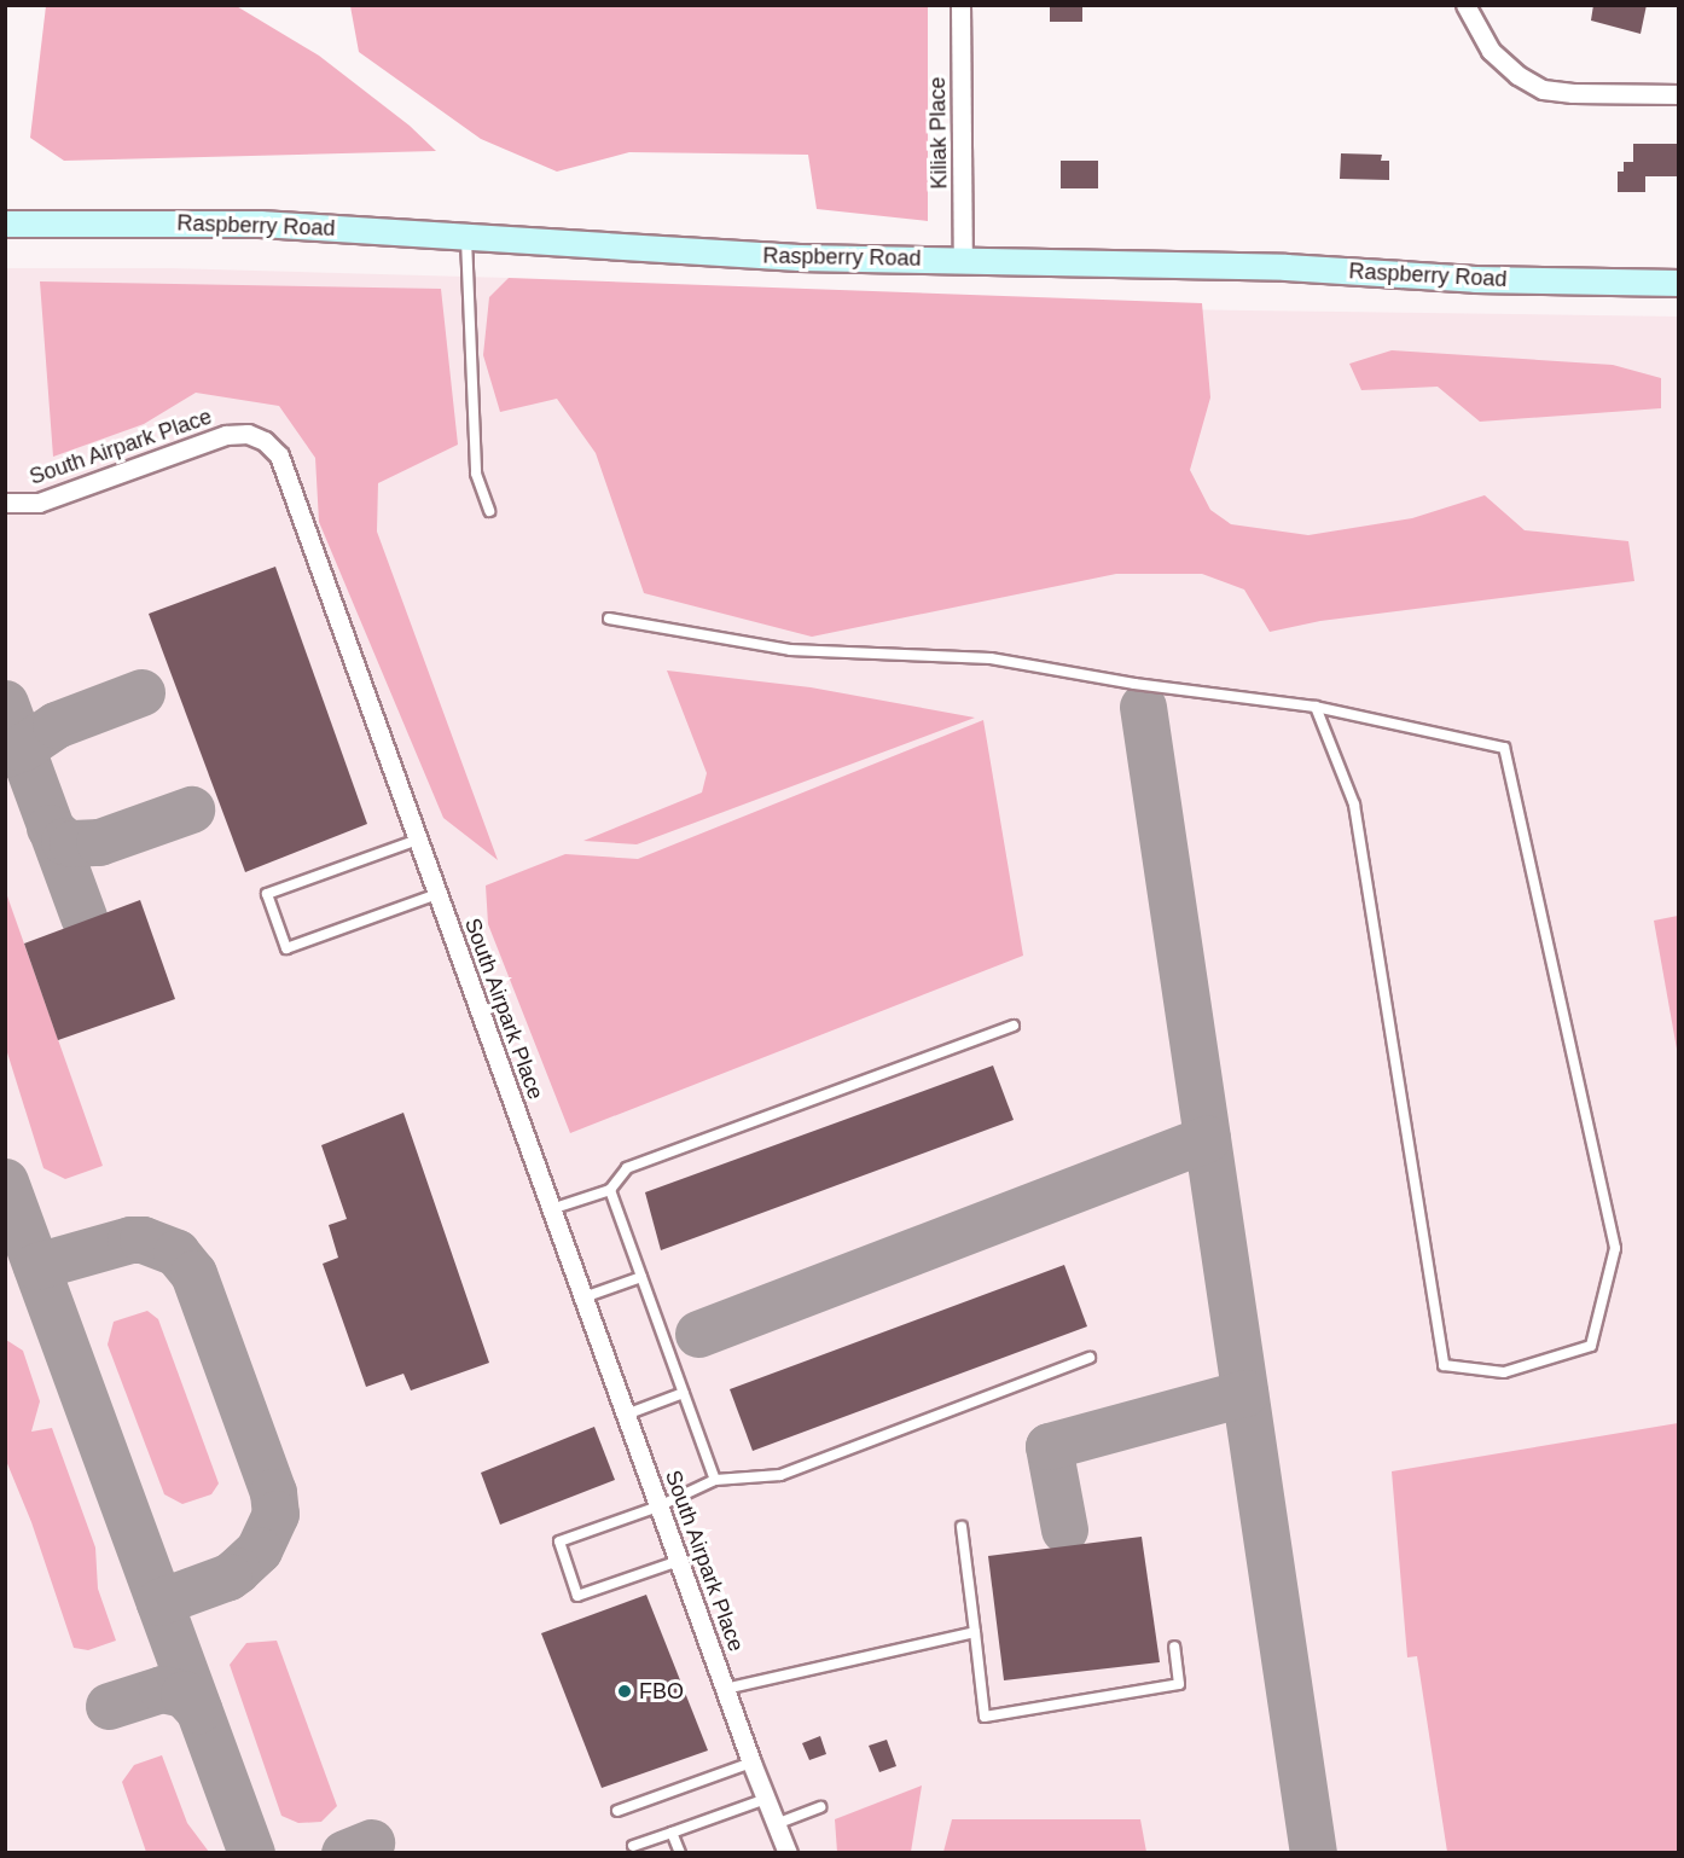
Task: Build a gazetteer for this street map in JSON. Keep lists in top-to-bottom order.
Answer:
{
  "streets": {
    "street": ["Kiliak Place", "Raspberry Road", "South Airpark Place"]
  },
  "crossings": [
    ["Kiliak Place", "Raspberry Road"]
  ],
  "places": ["FBO"]
}
